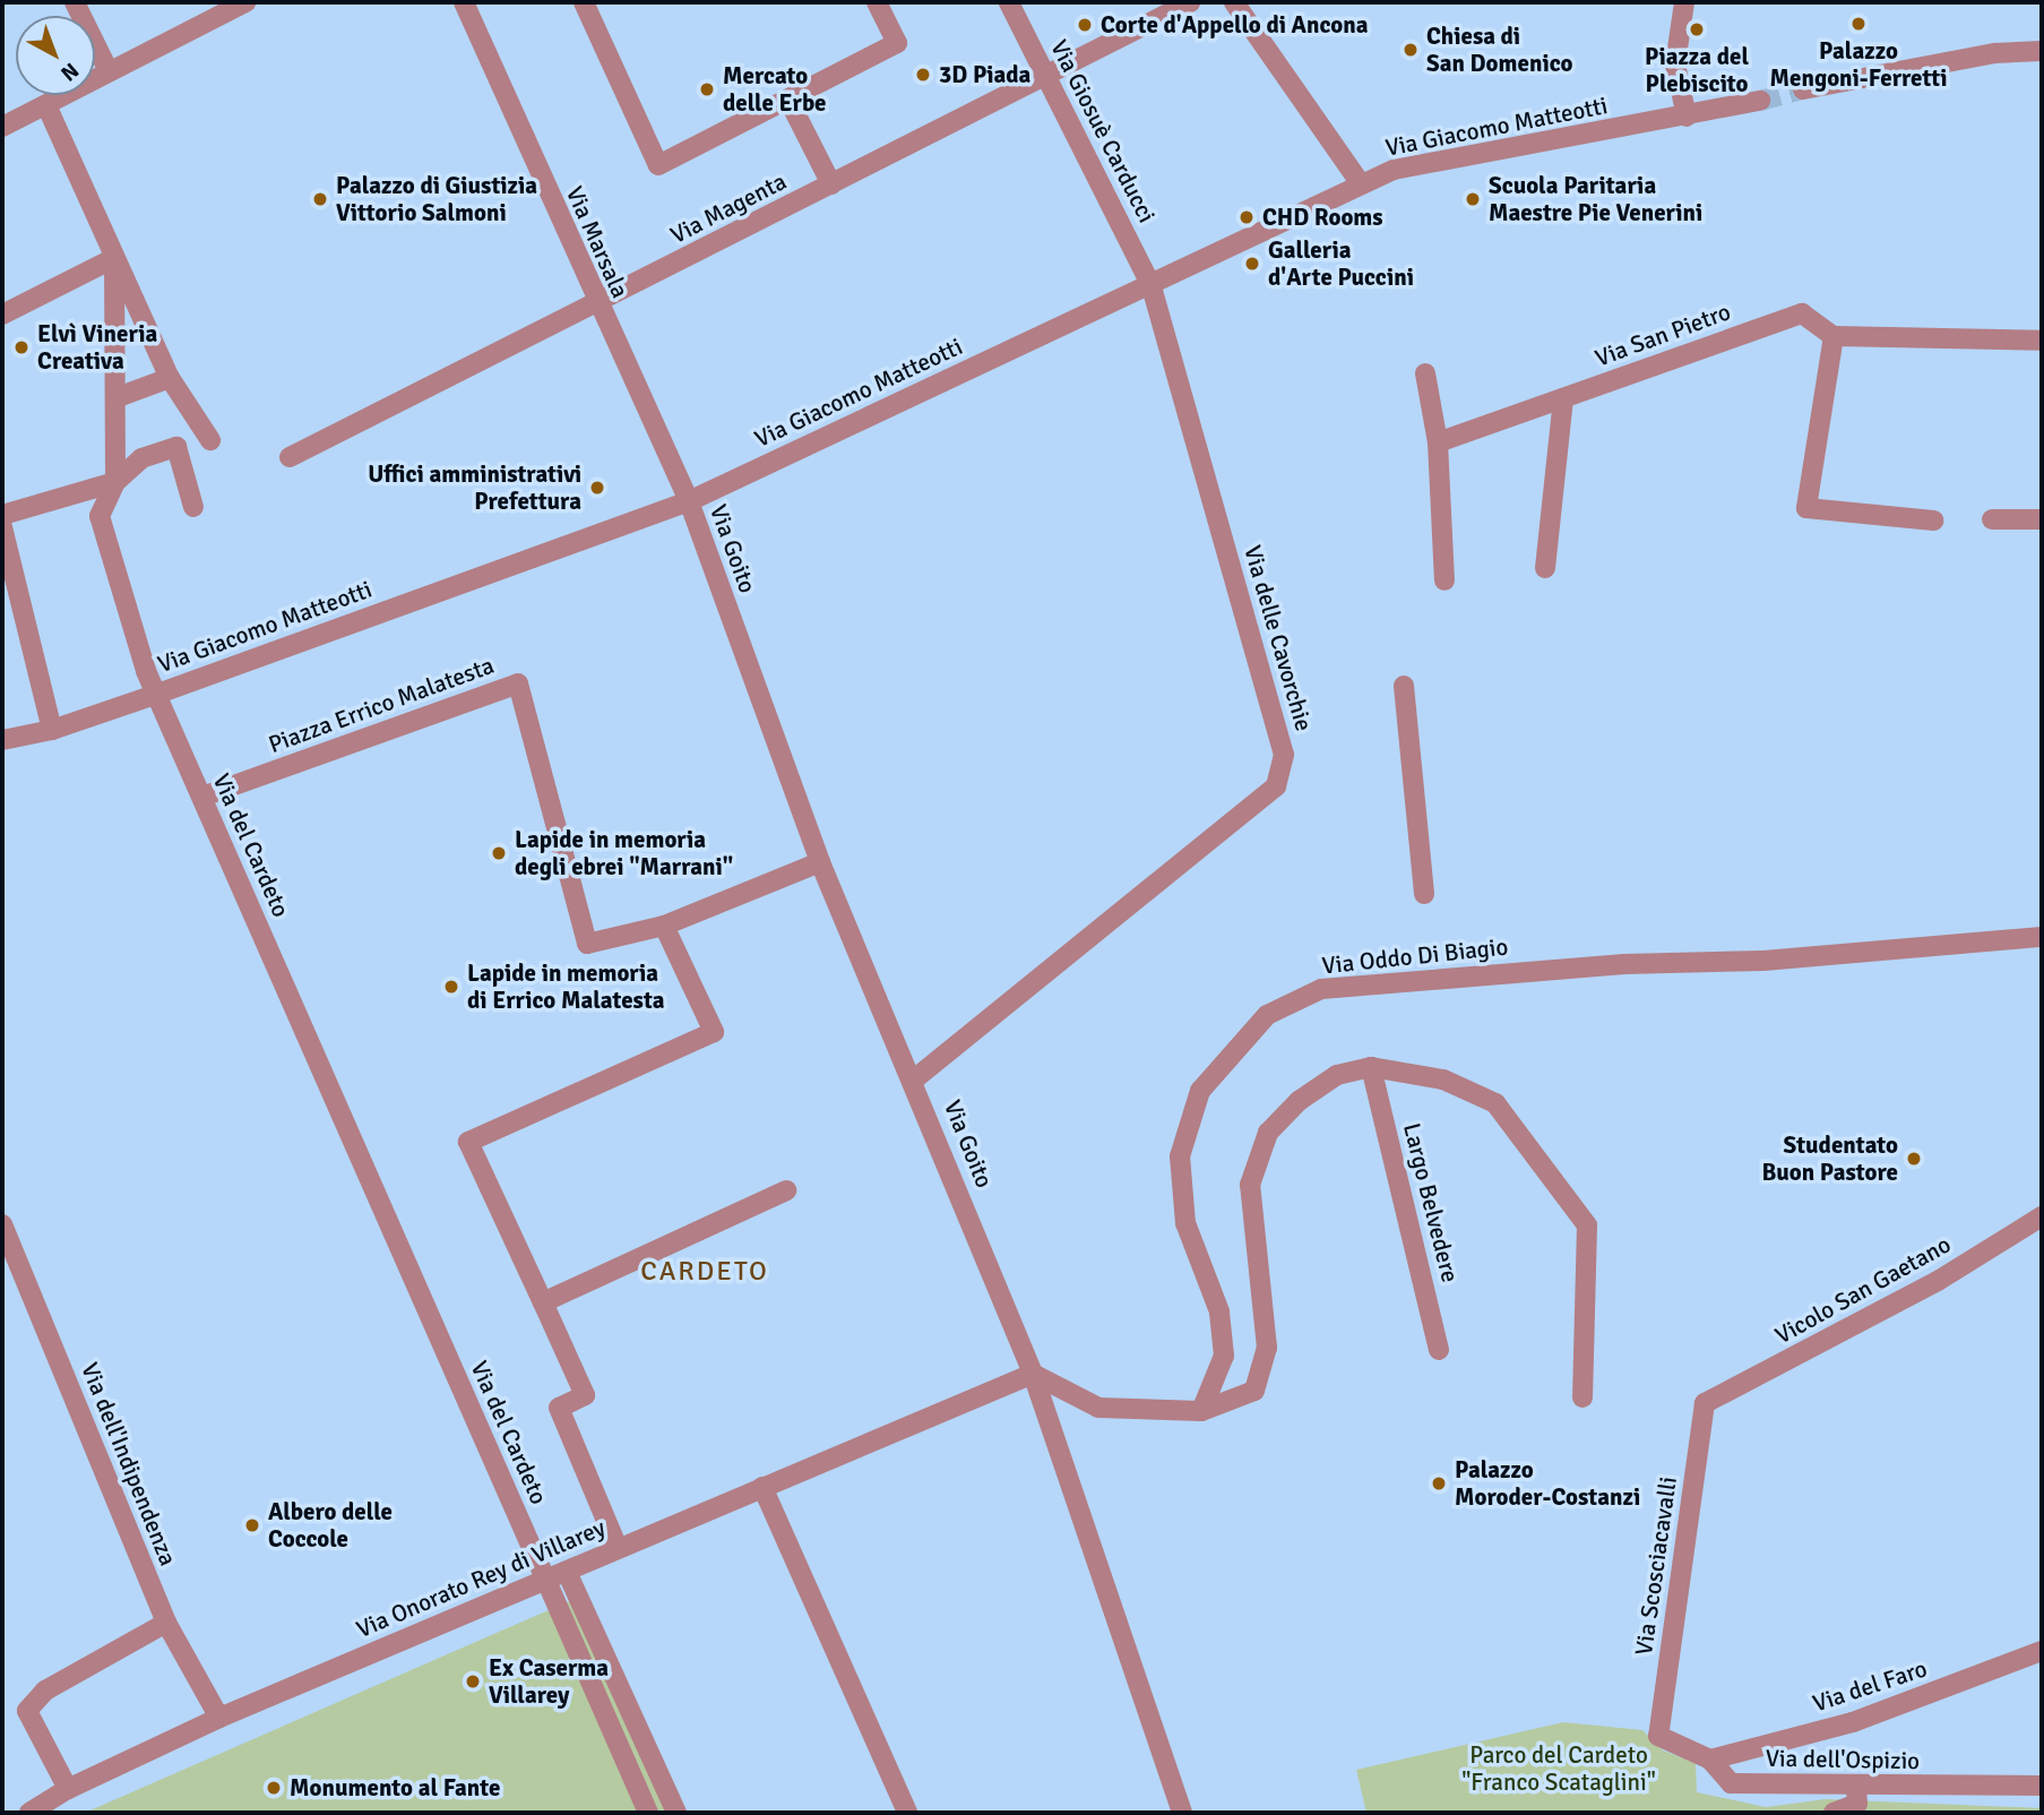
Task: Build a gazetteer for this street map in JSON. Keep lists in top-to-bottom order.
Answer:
{
  "streets": {
    "street": [
      "Via Giacomo Matteotti",
      "Via Giosuè Carducci",
      "Via Magenta",
      "Via Marsala",
      "Via San Pietro",
      "Via Goito",
      "Via delle Cavorchie",
      "Piazza Errico Malatesta",
      "Via del Cardeto",
      "Via Oddo Di Biagio",
      "Largo Belvedere",
      "Vicolo San Gaetano",
      "Via dell'Indipendenza",
      "Via Scosciacavalli",
      "Via Onorato Rey di Villarey",
      "Via del Faro",
      "Via dell'Ospizio"
    ]
  },
  "crossings": [
    ["Via Giacomo Matteotti", "Via Giosuè Carducci"],
    ["Via Giacomo Matteotti", "Via Marsala"],
    ["Via Giacomo Matteotti", "Via Goito"],
    ["Via Giacomo Matteotti", "Via delle Cavorchie"],
    ["Via Giacomo Matteotti", "Via del Cardeto"],
    ["Via Giosuè Carducci", "Via Magenta"],
    ["Via Giosuè Carducci", "Via delle Cavorchie"],
    ["Via Magenta", "Via Marsala"],
    ["Via Marsala", "Via Goito"],
    ["Via Goito", "Via delle Cavorchie"],
    ["Via Goito", "Piazza Errico Malatesta"],
    ["Via Goito", "Via Onorato Rey di Villarey"],
    ["Piazza Errico Malatesta", "Via del Cardeto"],
    ["Via del Cardeto", "Via Onorato Rey di Villarey"],
    ["Vicolo San Gaetano", "Via Scosciacavalli"],
    ["Via dell'Indipendenza", "Via Onorato Rey di Villarey"],
    ["Via Scosciacavalli", "Via dell'Ospizio"],
    ["Via del Faro", "Via dell'Ospizio"]
  ],
  "districts": ["CARDETO"],
  "parks": ["Parco del Cardeto \"Franco Scataglini\""],
  "places": [
    "Palazzo Mengoni-Ferretti",
    "Corte d'Appello di Ancona",
    "Piazza del Plebiscito",
    "Chiesa di San Domenico",
    "3D Piada",
    "Mercato delle Erbe",
    "Palazzo di Giustizia Vittorio Salmoni",
    "Scuola Paritaria Maestre Pie Venerini",
    "CHD Rooms",
    "Galleria d'Arte Puccini",
    "Elvì Vineria Creativa",
    "Uffici amministrativi Prefettura",
    "Lapide in memoria degli ebrei \"Marrani\"",
    "Lapide in memoria di Errico Malatesta",
    "Studentato Buon Pastore",
    "Palazzo Moroder-Costanzi",
    "Albero delle Coccole",
    "Ex Caserma Villarey",
    "Monumento al Fante"
  ],
  "north": "bottom right"
}
